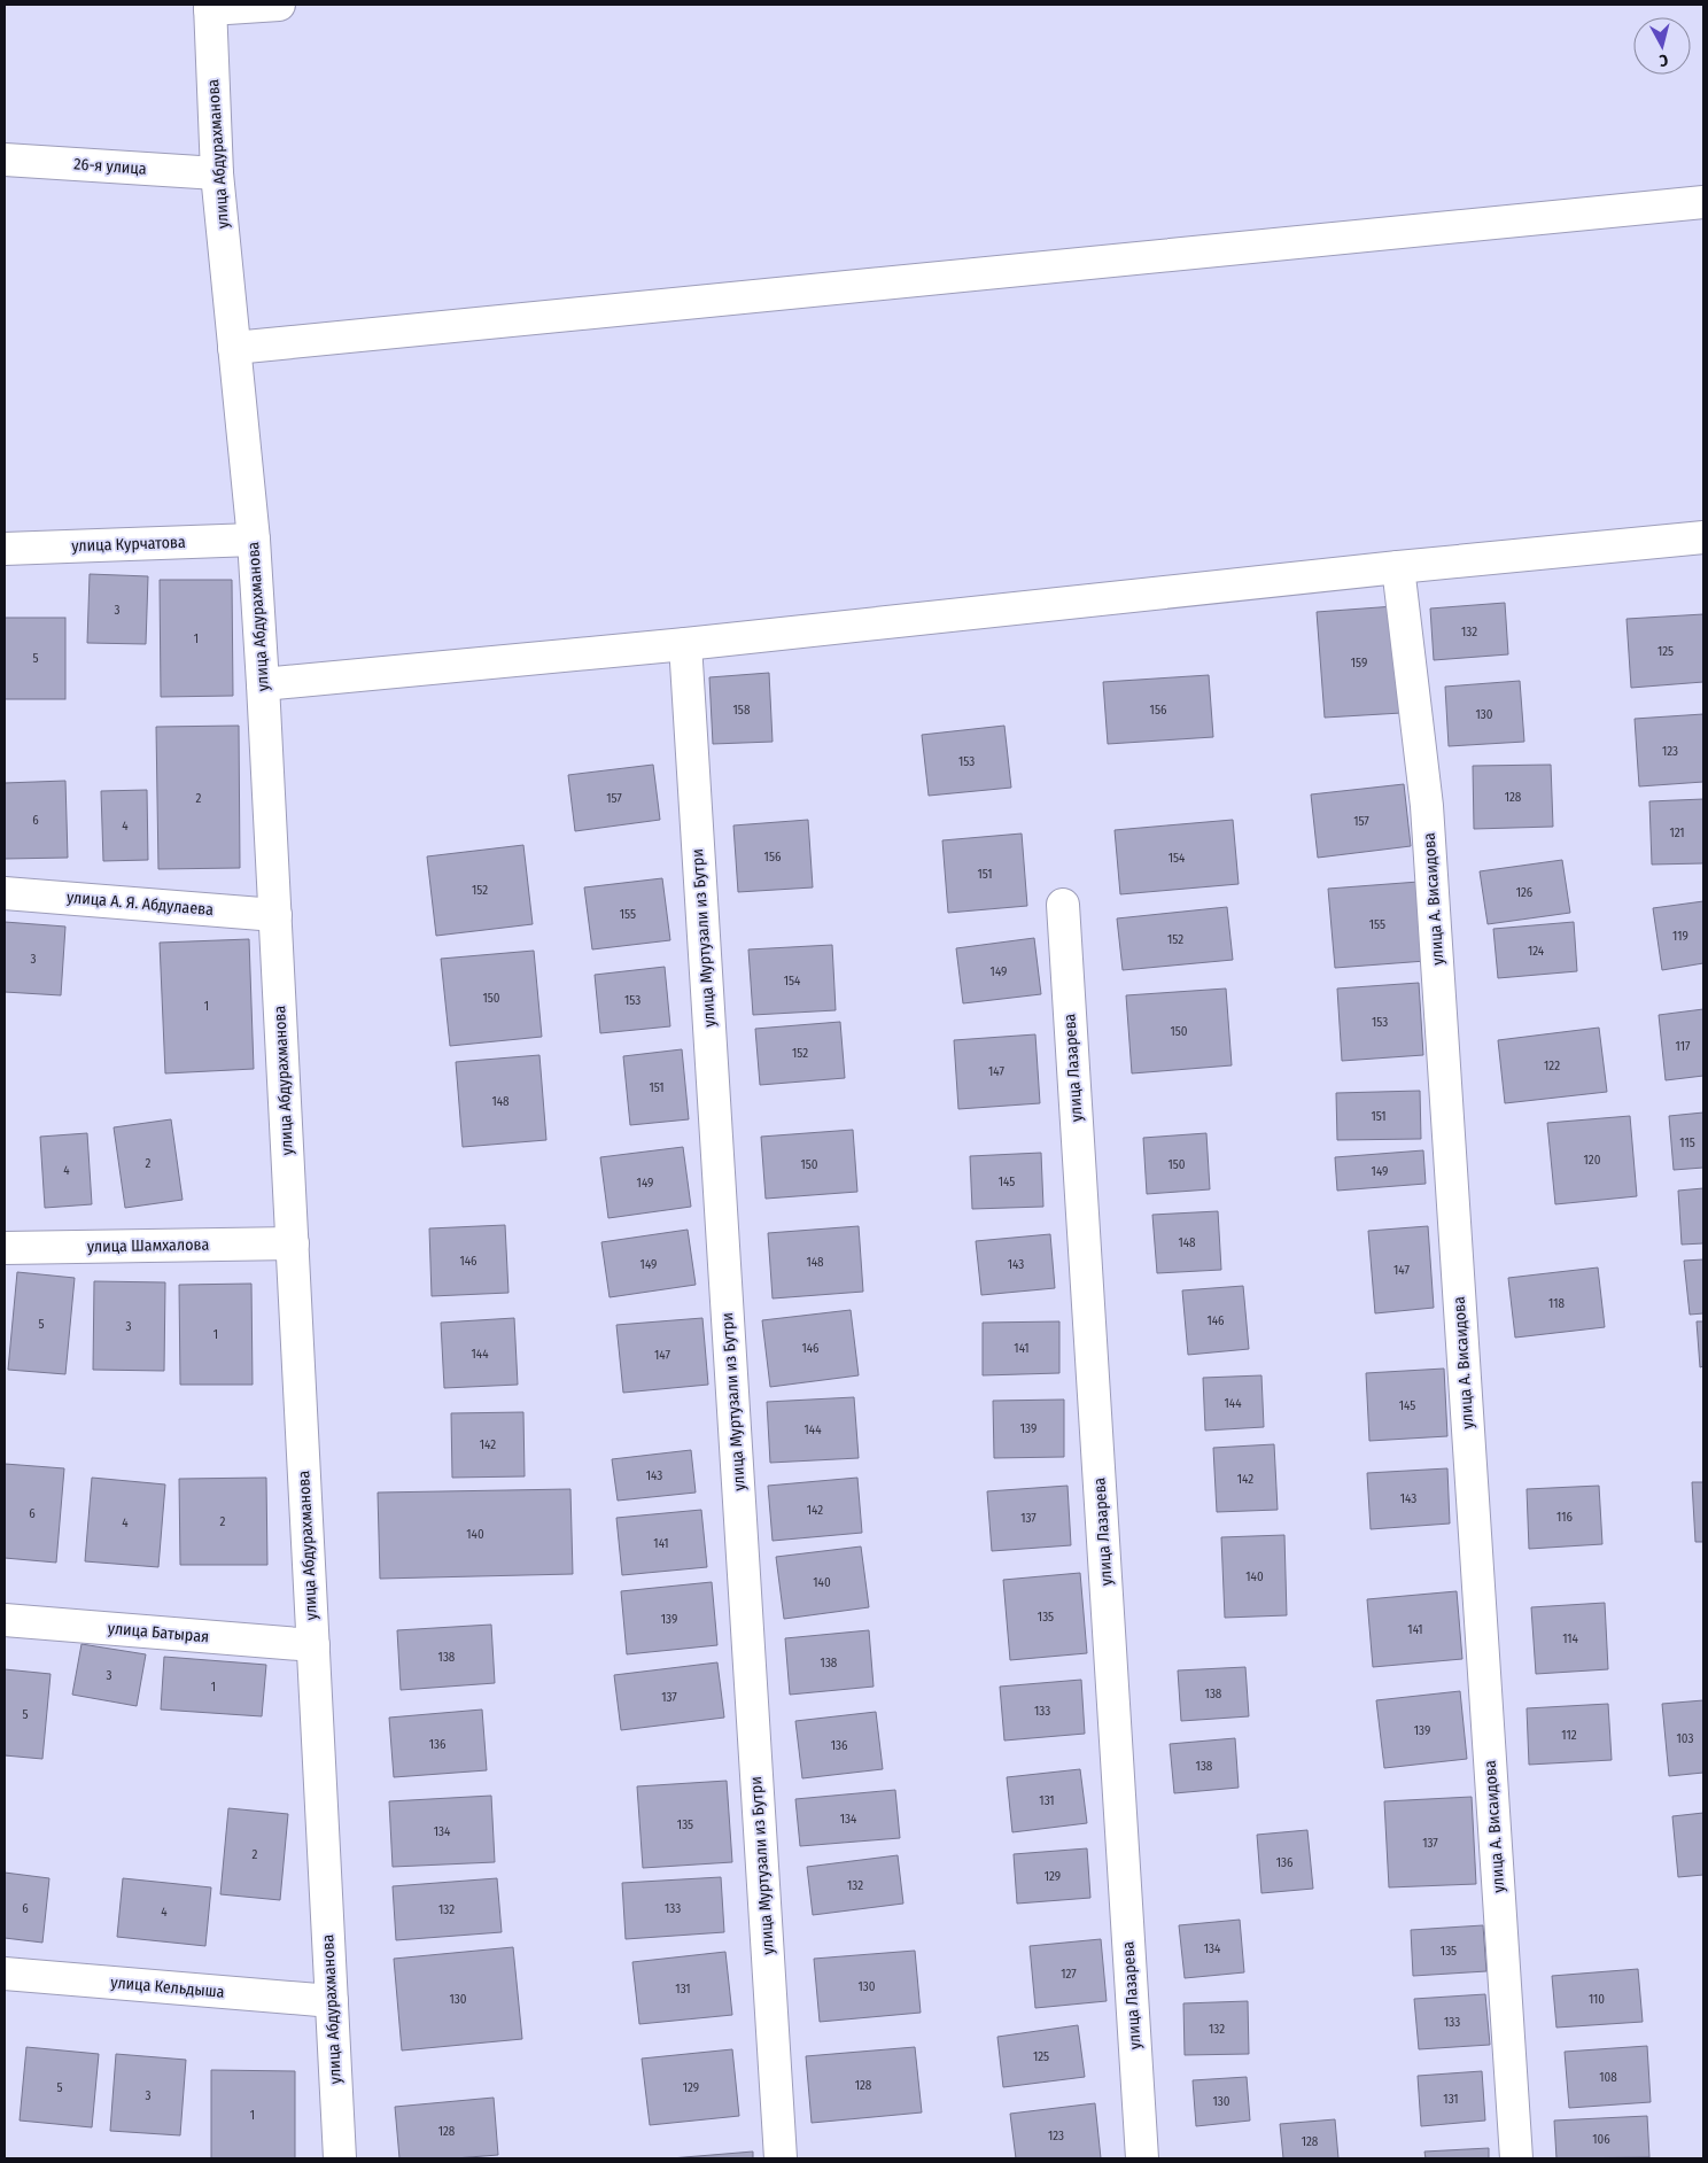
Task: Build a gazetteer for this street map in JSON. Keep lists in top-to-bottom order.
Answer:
{
  "streets": {
    "street": [
      "улица Абдурахманова",
      "26-я улица",
      "улица Курчатова",
      "улица А. Висаидова",
      "улица А. Я. Абдулаева",
      "улица Муртузали из Бутри",
      "улица Лазарева",
      "улица Шамхалова",
      "улица Батырая",
      "улица Кельдыша"
    ]
  },
  "crossings": [
    ["улица Абдурахманова", "26-я улица"],
    ["улица Абдурахманова", "улица Курчатова"],
    ["улица Абдурахманова", "улица А. Я. Абдулаева"],
    ["улица Абдурахманова", "улица Шамхалова"],
    ["улица Абдурахманова", "улица Батырая"],
    ["улица Абдурахманова", "улица Кельдыша"]
  ],
  "house_numbers": [
    "3",
    "132",
    "1",
    "125",
    "5",
    "159",
    "158",
    "156",
    "130",
    "123",
    "153",
    "128",
    "2",
    "157",
    "6",
    "157",
    "4",
    "121",
    "156",
    "154",
    "151",
    "152",
    "126",
    "155",
    "155",
    "119",
    "152",
    "124",
    "3",
    "149",
    "154",
    "150",
    "153",
    "1",
    "153",
    "150",
    "117",
    "152",
    "122",
    "147",
    "151",
    "148",
    "151",
    "115",
    "120",
    "2",
    "150",
    "150",
    "4",
    "149",
    "145",
    "149",
    "148",
    "146",
    "148",
    "149",
    "143",
    "147",
    "118",
    "146",
    "5",
    "3",
    "1",
    "146",
    "141",
    "144",
    "147",
    "144",
    "145",
    "139",
    "144",
    "142",
    "143",
    "142",
    "143",
    "142",
    "6",
    "116",
    "137",
    "2",
    "4",
    "140",
    "141",
    "140",
    "140",
    "135",
    "139",
    "141",
    "114",
    "138",
    "138",
    "3",
    "1",
    "138",
    "137",
    "133",
    "5",
    "139",
    "112",
    "103",
    "136",
    "136",
    "138",
    "131",
    "134",
    "135",
    "134",
    "137",
    "2",
    "136",
    "129",
    "132",
    "6",
    "133",
    "132",
    "4",
    "134",
    "135",
    "127",
    "130",
    "131",
    "130",
    "110",
    "133",
    "132",
    "125",
    "108",
    "128",
    "5",
    "129",
    "3",
    "131",
    "130",
    "1",
    "128",
    "123",
    "106",
    "128"
  ],
  "north": "bottom"
}
